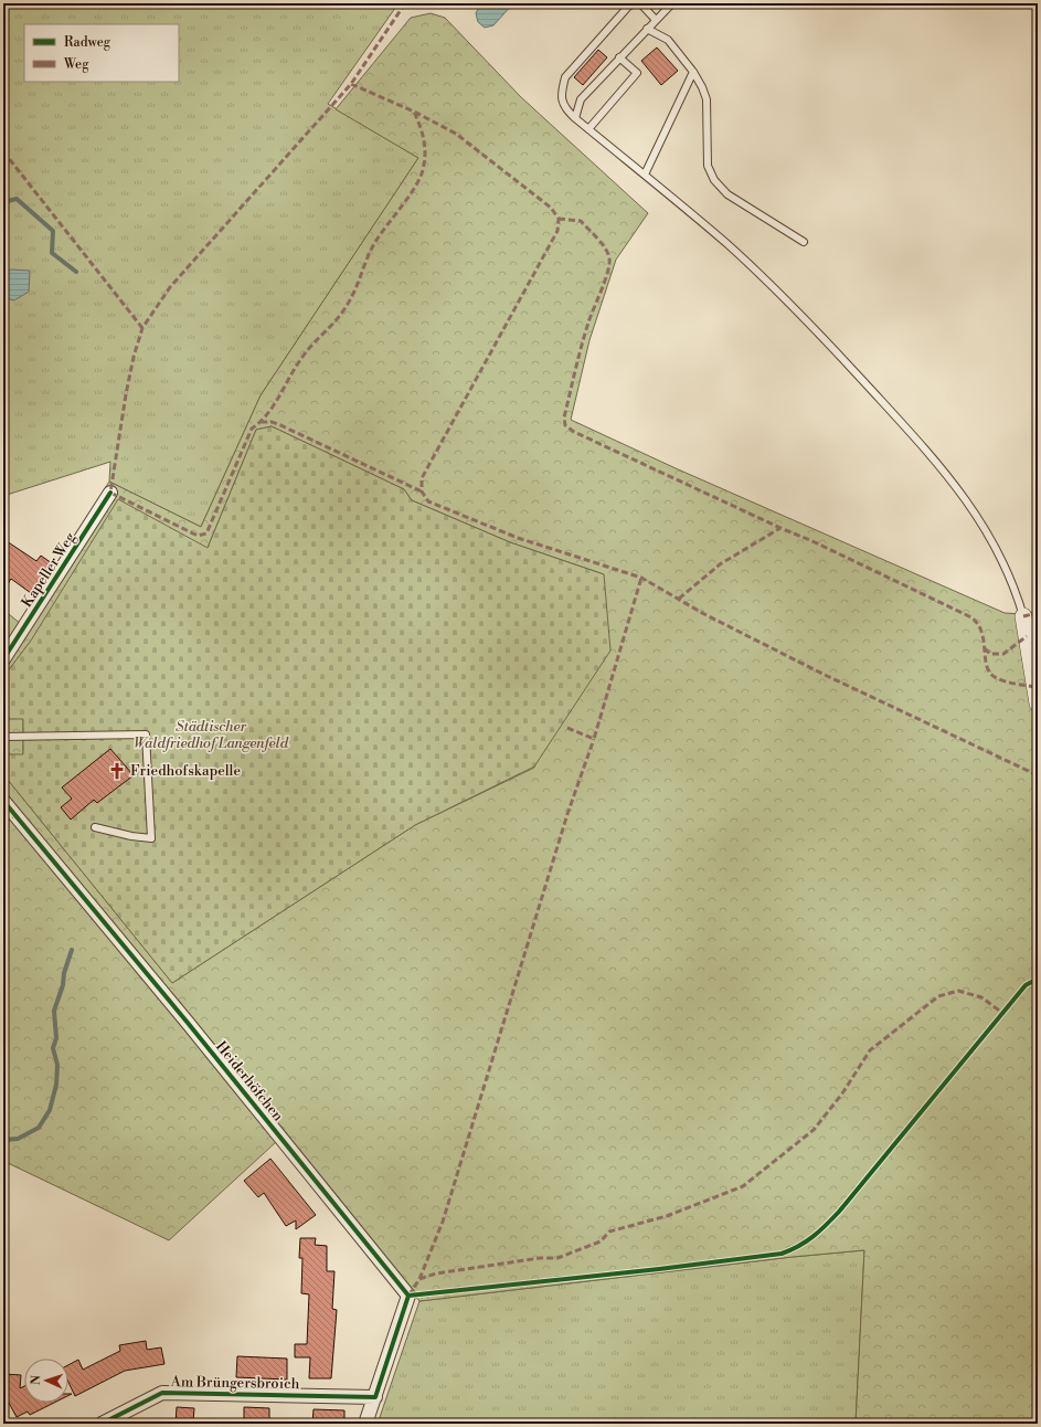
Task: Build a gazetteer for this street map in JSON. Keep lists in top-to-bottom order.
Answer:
{
  "streets": {
    "street": ["Kapeller Weg", "Heiderhöfchen", "Am Brüngersbroich"]
  },
  "crossings": [
    ["Heiderhöfchen", "Am Brüngersbroich"]
  ],
  "parks": ["Städtischer Waldfriedhof Langenfeld"],
  "places": {
    "church": ["Friedhofskapelle"]
  },
  "legend": ["Radweg", "Weg"],
  "north": "left"
}
